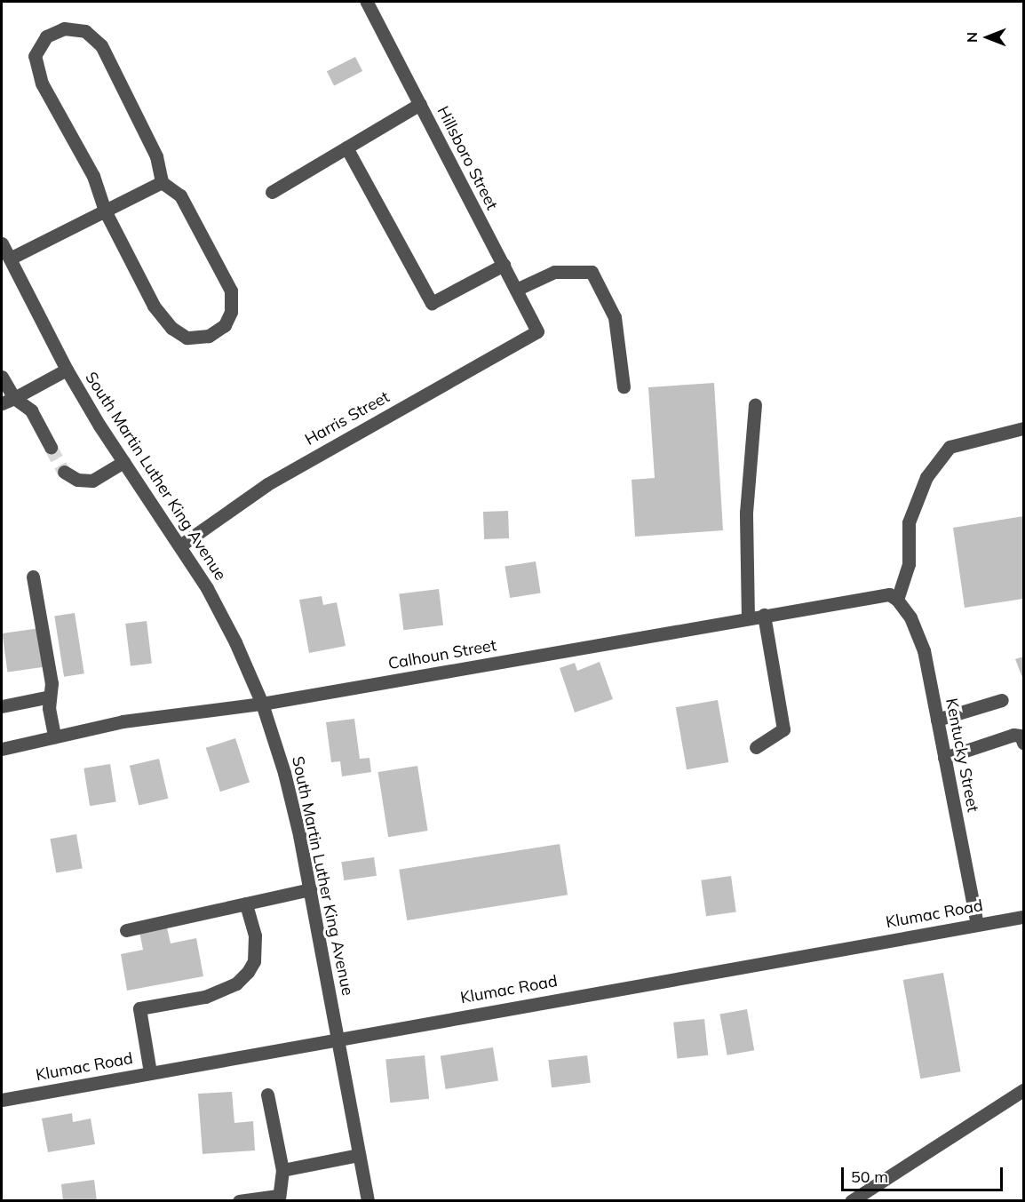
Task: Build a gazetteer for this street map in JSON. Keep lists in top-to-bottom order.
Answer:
{
  "streets": {
    "street": [
      "Hillsboro Street",
      "Harris Street",
      "South Martin Luther King Avenue",
      "Calhoun Street",
      "Kentucky Street",
      "Klumac Road"
    ]
  },
  "crossings": [
    ["Hillsboro Street", "Harris Street"],
    ["Harris Street", "South Martin Luther King Avenue"],
    ["South Martin Luther King Avenue", "Calhoun Street"],
    ["South Martin Luther King Avenue", "Klumac Road"],
    ["Calhoun Street", "Kentucky Street"],
    ["Kentucky Street", "Klumac Road"]
  ],
  "scale_bar": "50 m",
  "north": "left"
}
